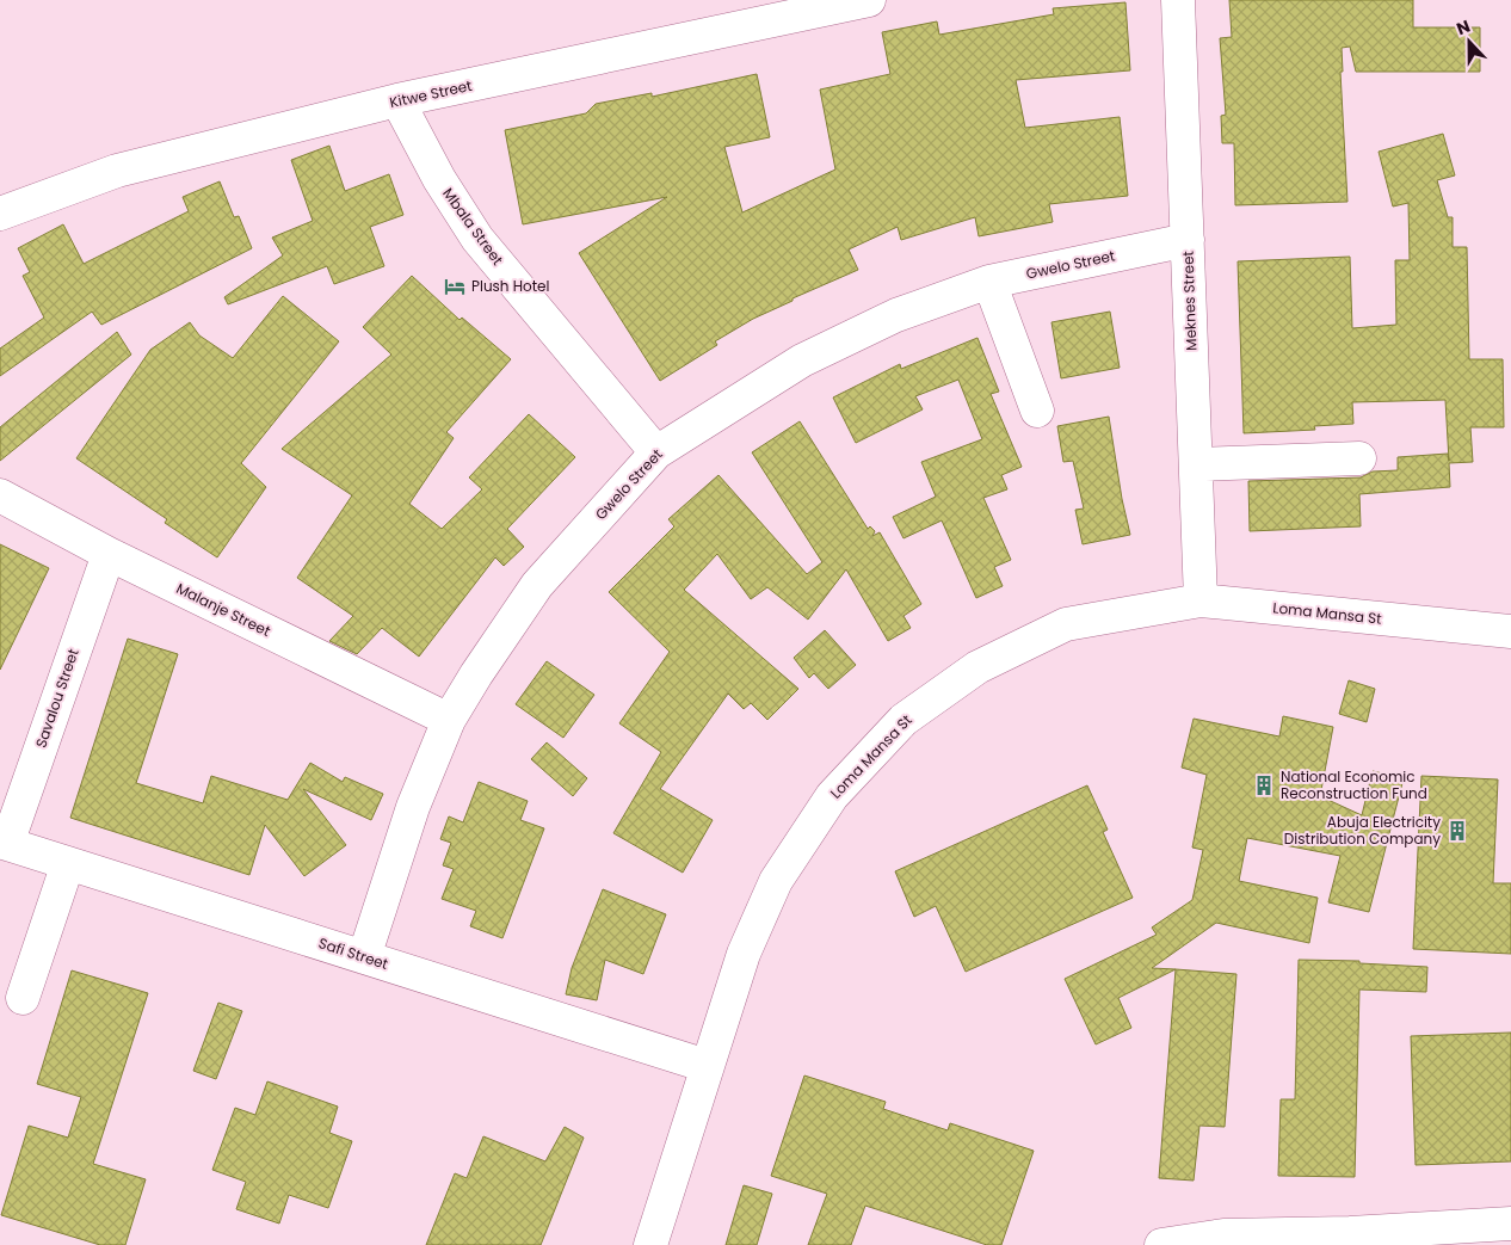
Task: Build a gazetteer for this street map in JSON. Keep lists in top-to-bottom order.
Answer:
{
  "streets": {
    "street": [
      "Kitwe Street",
      "Mbala Street",
      "Gwelo Street",
      "Meknes Street",
      "Malanje Street",
      "Loma Mansa St",
      "Savalou Street",
      "Safi Street"
    ]
  },
  "crossings": [
    ["Kitwe Street", "Mbala Street"],
    ["Mbala Street", "Gwelo Street"],
    ["Gwelo Street", "Meknes Street"],
    ["Gwelo Street", "Malanje Street"],
    ["Gwelo Street", "Safi Street"],
    ["Meknes Street", "Loma Mansa St"],
    ["Malanje Street", "Savalou Street"],
    ["Loma Mansa St", "Safi Street"],
    ["Savalou Street", "Safi Street"]
  ],
  "places": {
    "hotel": ["Plush Hotel"],
    "building": ["National Economic Reconstruction Fund", "Abuja Electricity Distribution Company"]
  },
  "north": "top"
}
